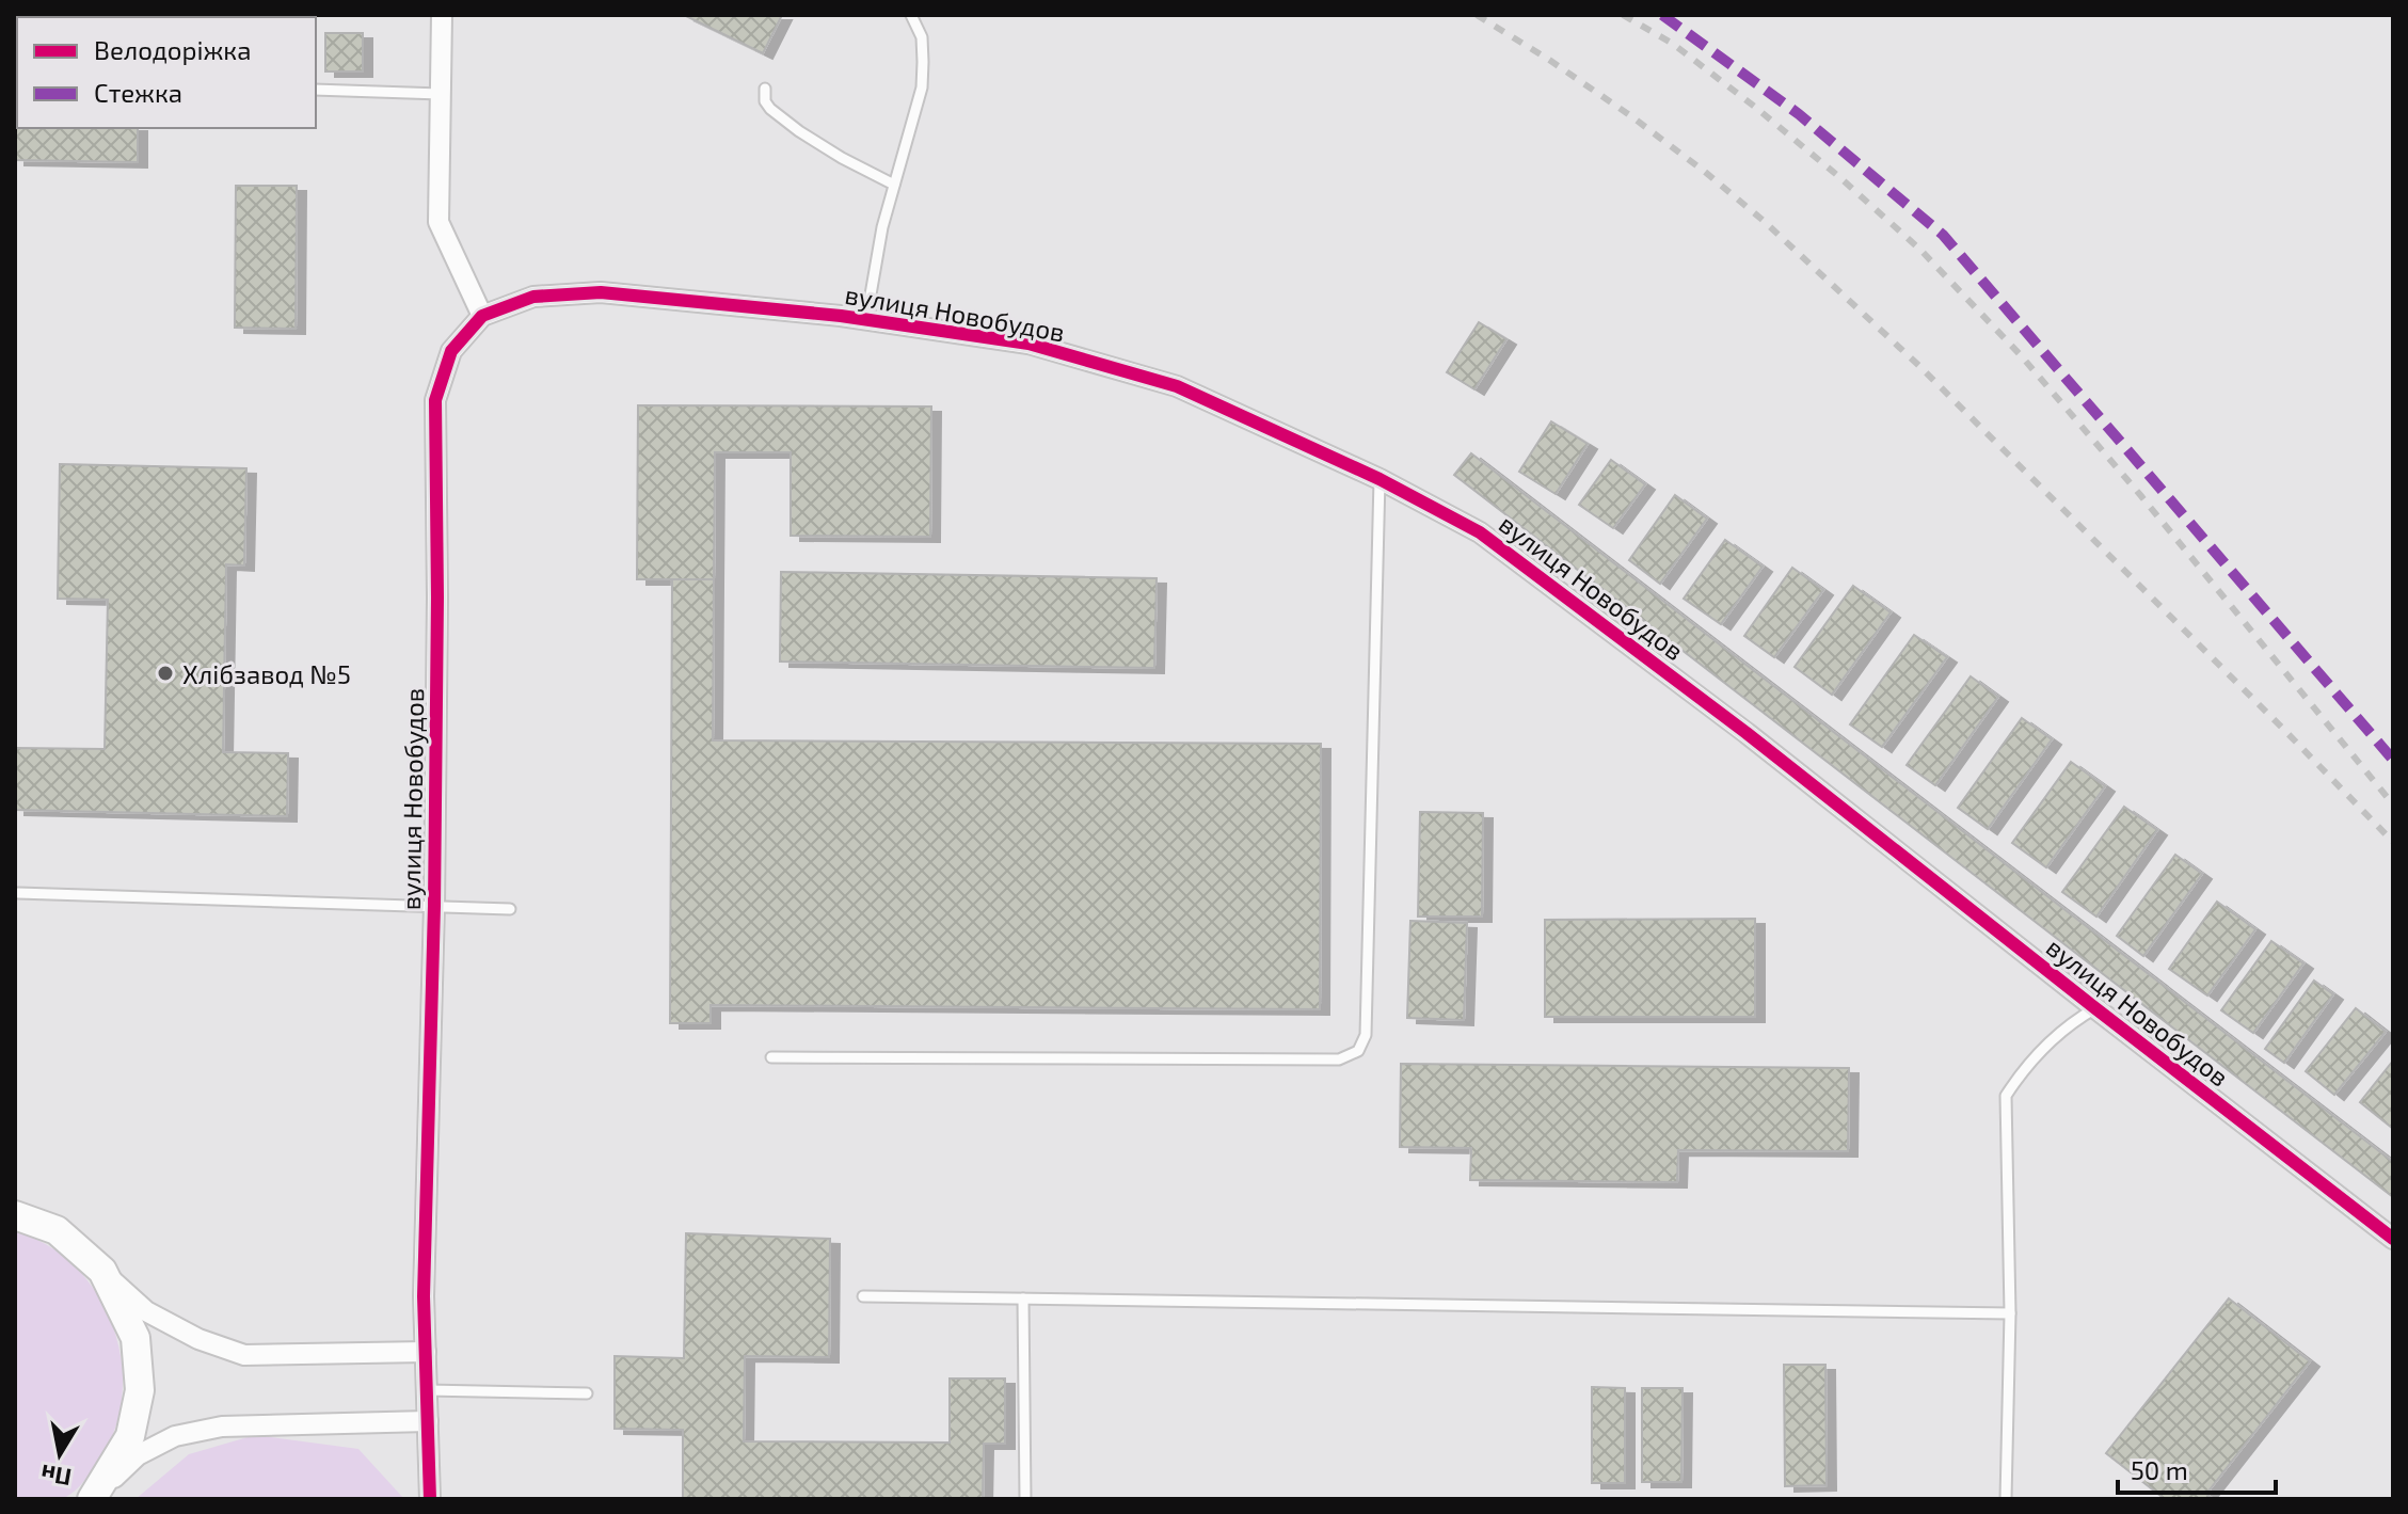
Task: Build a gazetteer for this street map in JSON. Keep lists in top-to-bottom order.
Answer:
{
  "streets": {
    "street": ["вулиця Новобудов"]
  },
  "places": ["Хлібзавод №5"],
  "legend": ["Велодоріжка", "Стежка"],
  "scale_bar": "50 m",
  "north": "bottom"
}
